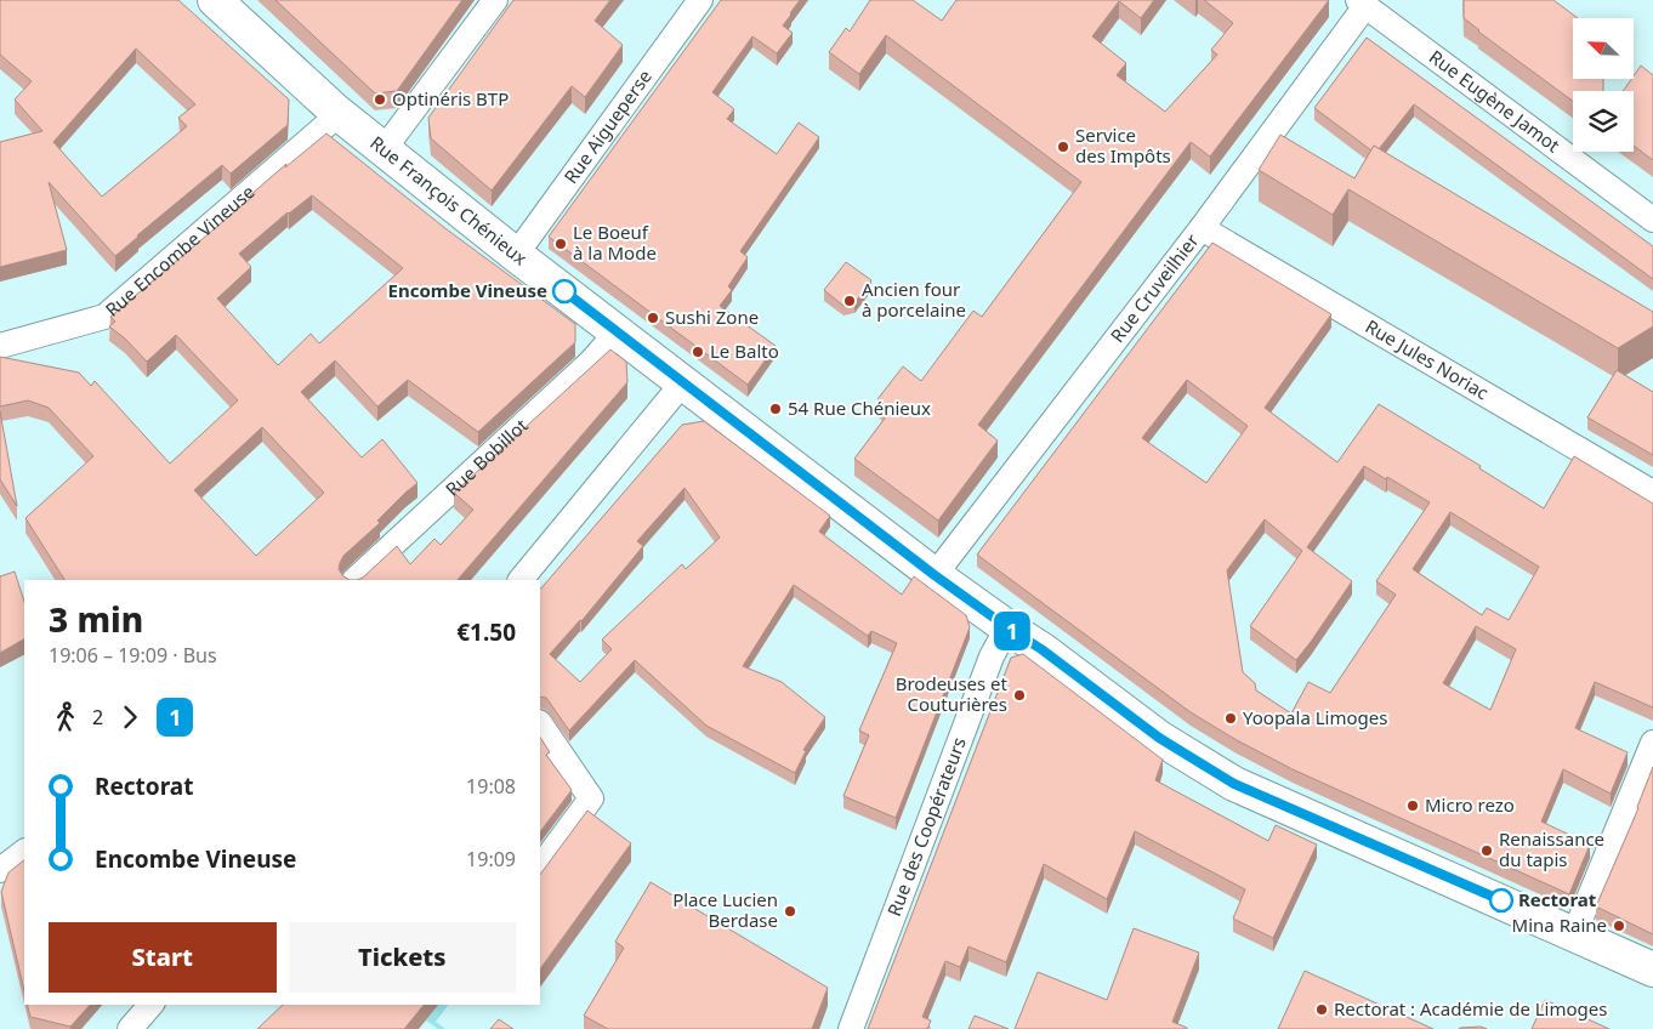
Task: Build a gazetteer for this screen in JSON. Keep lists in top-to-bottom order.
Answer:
{
  "streets": {
    "main road": ["Rue François Chénieux"],
    "street": [
      "Rue Eugène Jamot",
      "Rue Aigueperse",
      "Rue Encombe Vineuse",
      "Rue Cruveilhier",
      "Rue Jules Noriac",
      "Rue Bobillot",
      "Rue des Coopérateurs"
    ]
  },
  "crossings": [
    ["Rue Eugène Jamot", "Rue Cruveilhier"],
    ["Rue Aigueperse", "Rue François Chénieux"],
    ["Rue François Chénieux", "Rue Encombe Vineuse"],
    ["Rue François Chénieux", "Rue Cruveilhier"],
    ["Rue François Chénieux", "Rue Bobillot"],
    ["Rue François Chénieux", "Rue des Coopérateurs"],
    ["Rue Cruveilhier", "Rue Jules Noriac"]
  ],
  "places": [
    "Optinéris BTP",
    "Service des Impôts",
    "Le Boeuf à la Mode",
    "Encombe Vineuse",
    "Ancien four à porcelaine",
    "Sushi Zone",
    "Le Balto",
    "54 Rue Chénieux",
    "Brodeuses et Couturières",
    "Yoopala Limoges",
    "Micro rezo",
    "Renaissance du tapis",
    "Rectorat",
    "Place Lucien Berdase",
    "Mina Raine",
    "Rectorat : Académie de Limoges"
  ],
  "lines": ["bus line 1"],
  "north": "top left",
  "page": {
    "on_map": "1",
    "heading": ["3 min", "19:06 – 19:09 · Bus", "€1.50"],
    "legs": ["2", "1"],
    "list": [
      {
        "name": "Rectorat",
        "value": "19:08"
      },
      {
        "name": "Encombe Vineuse",
        "value": "19:09"
      }
    ],
    "buttons": ["Start", "Tickets"]
  }
}
